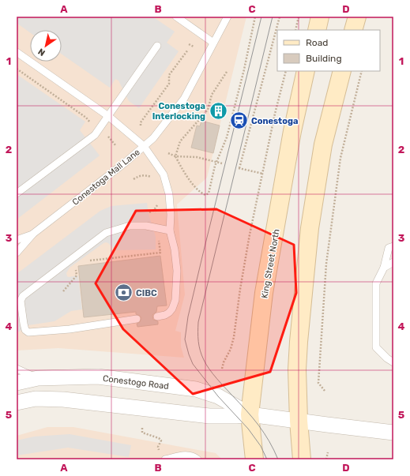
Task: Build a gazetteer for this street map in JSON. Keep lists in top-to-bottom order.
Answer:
{
  "streets": {
    "main road": ["King Street North"],
    "street": ["Conestogo Road"],
    "lane": ["Conestoga Mall Lane"]
  },
  "crossings": [
    ["King Street North", "Conestogo Road"]
  ],
  "places": {
    "building": ["Conestoga Interlocking"],
    "station": ["Conestoga"],
    "bank": ["CIBC"]
  },
  "legend": ["Road", "Building"],
  "north": "bottom left",
  "grid": {
    "columns": [
      "A",
      "B",
      "C",
      "D"
    ],
    "rows": [
      "1",
      "2",
      "3",
      "4",
      "5"
    ]
  }
}
